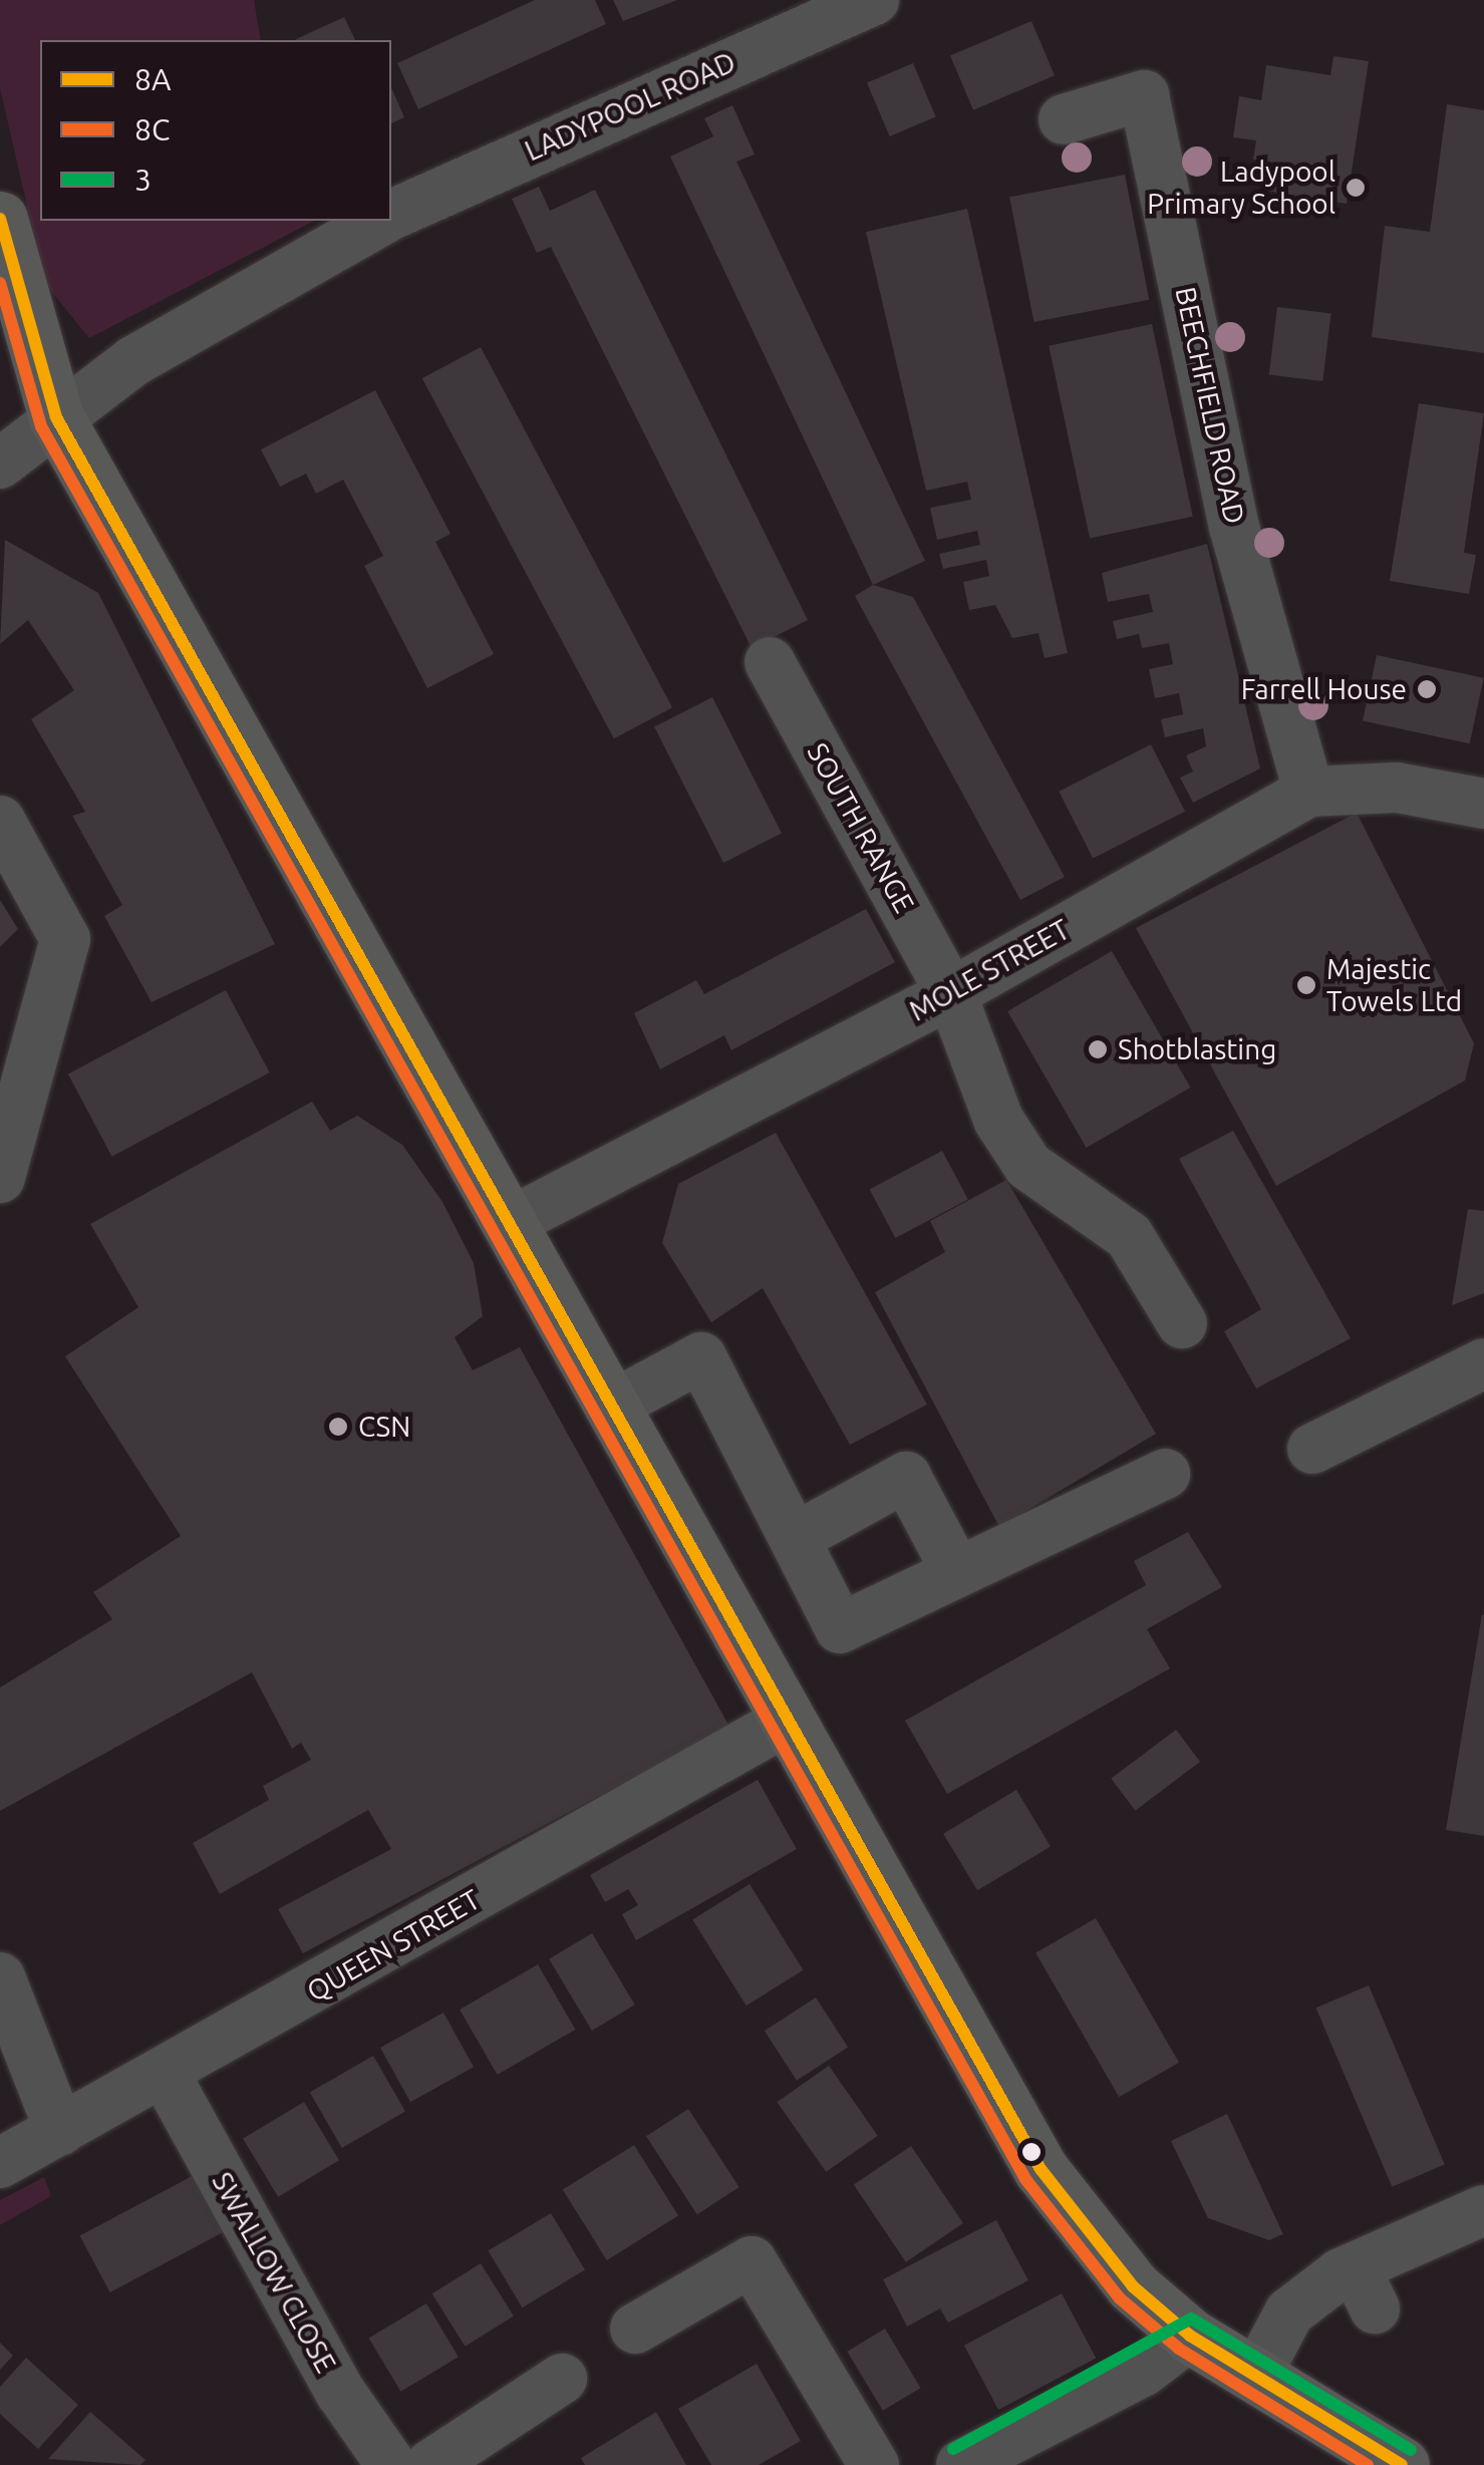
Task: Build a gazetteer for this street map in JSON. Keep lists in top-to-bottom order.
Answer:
{
  "streets": {
    "street": [
      "LADYPOOL ROAD",
      "BEECHFIELD ROAD",
      "SOUTH RANGE",
      "MOLE STREET",
      "QUEEN STREET",
      "SWALLOW CLOSE"
    ]
  },
  "crossings": [
    ["BEECHFIELD ROAD", "MOLE STREET"],
    ["SOUTH RANGE", "MOLE STREET"],
    ["QUEEN STREET", "SWALLOW CLOSE"]
  ],
  "places": [
    "Ladypool Primary School",
    "Farrell House",
    "Majestic Towels Ltd",
    "Shotblasting",
    "CSN"
  ],
  "lines": ["transit line 8A", "transit line 8C", "transit line 3"],
  "legend": ["8A", "8C", "3"]
}
